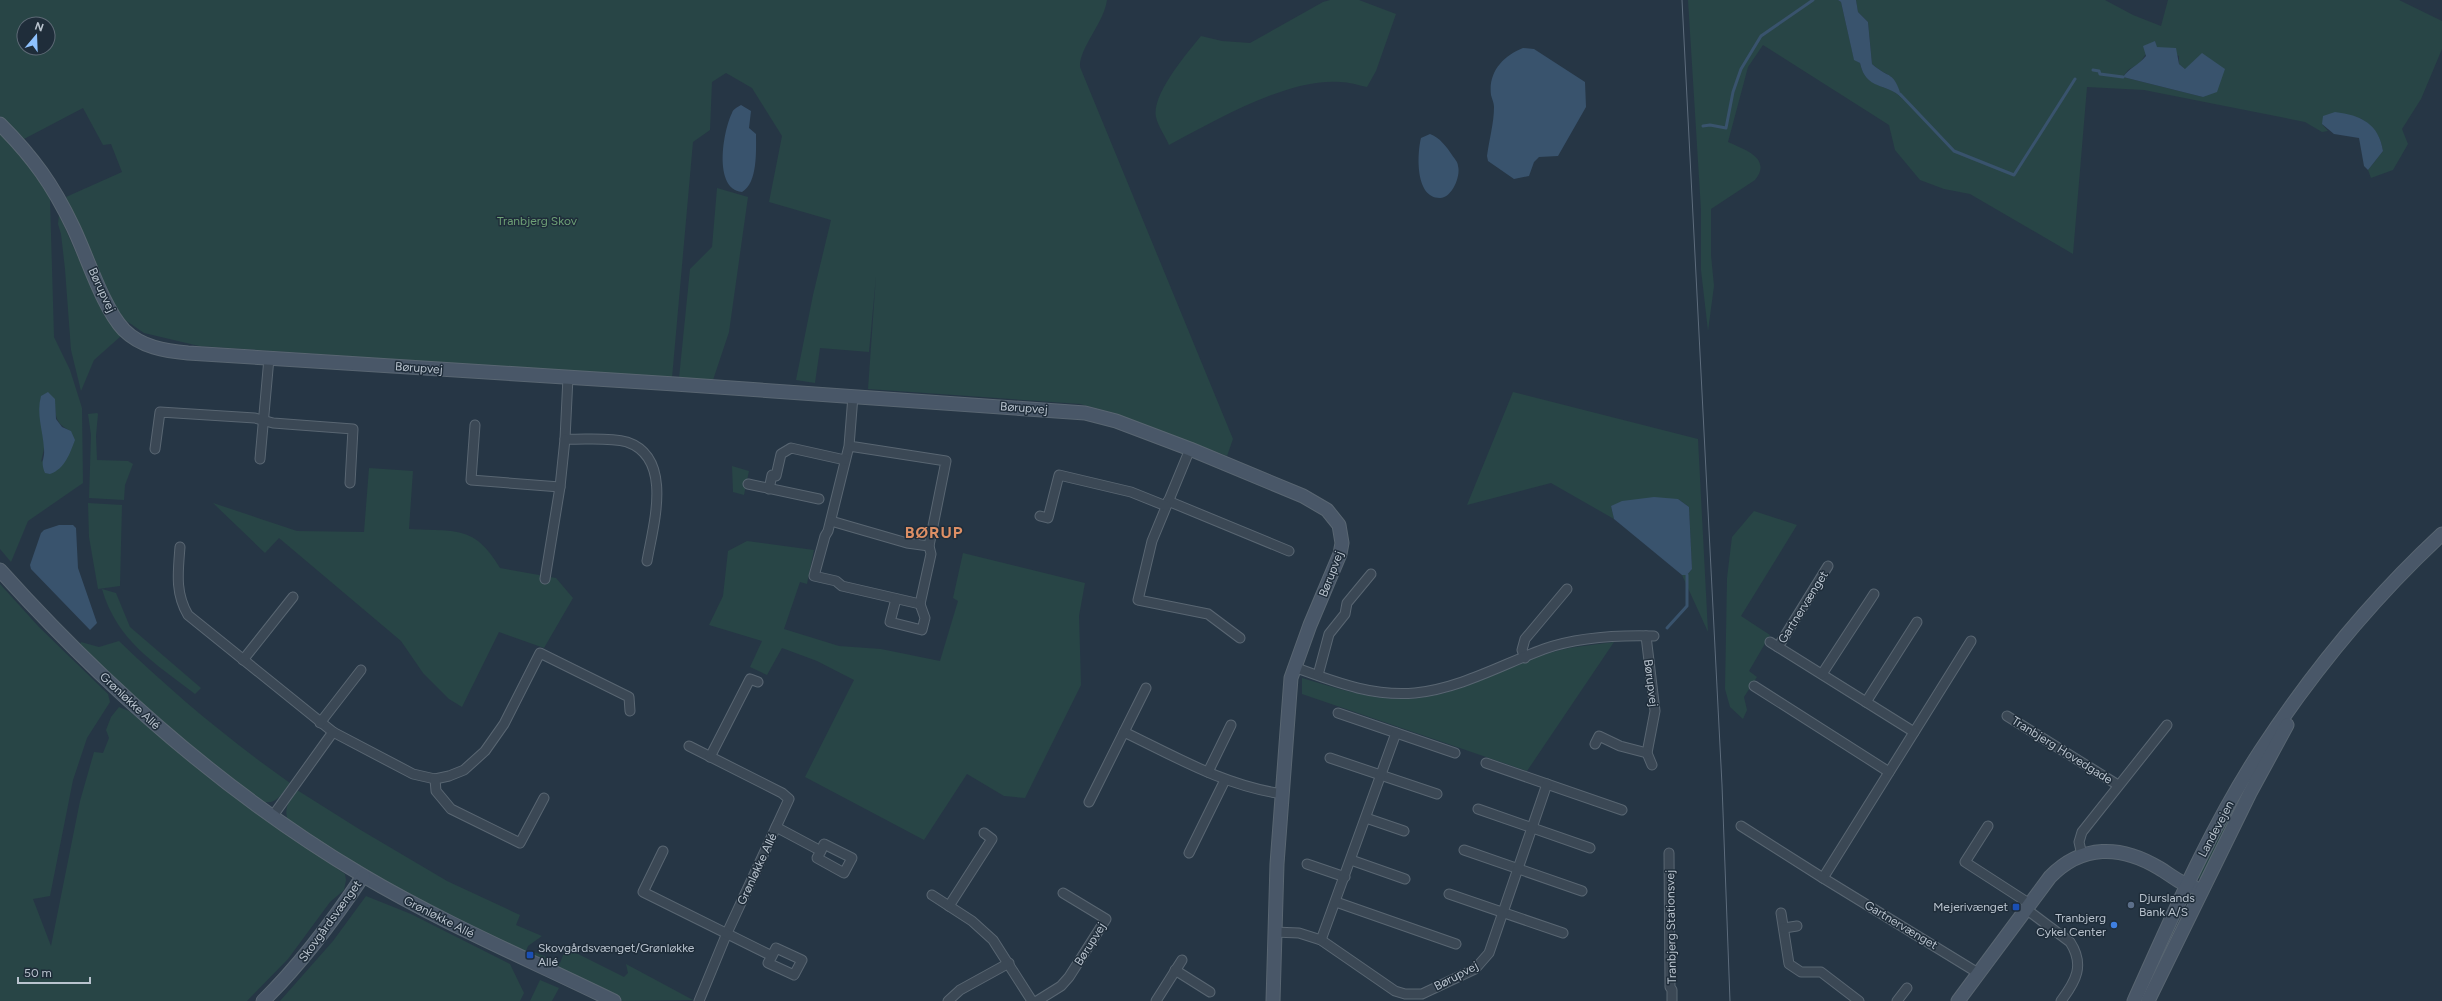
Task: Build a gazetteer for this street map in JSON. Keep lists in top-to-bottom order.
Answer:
{
  "streets": {
    "street": [
      "Børupvej",
      "Gartnervænget",
      "Grønløkke Allé",
      "Tranbjerg Hovedgade",
      "Landevejen",
      "Skovgårdsvænget",
      "Tranbjerg Stationsvej"
    ]
  },
  "crossings": [
    ["Grønløkke Allé", "Skovgårdsvænget"]
  ],
  "districts": ["BØRUP"],
  "parks": ["Tranbjerg Skov"],
  "places": {
    "other": ["Djurslands Bank A/S", "Tranbjerg Cykel Center"],
    "transit": ["Mejerivænget", "Skovgårdsvænget/Grønløkke Allé"]
  },
  "scale_bar": "50 m",
  "north": "top"
}
